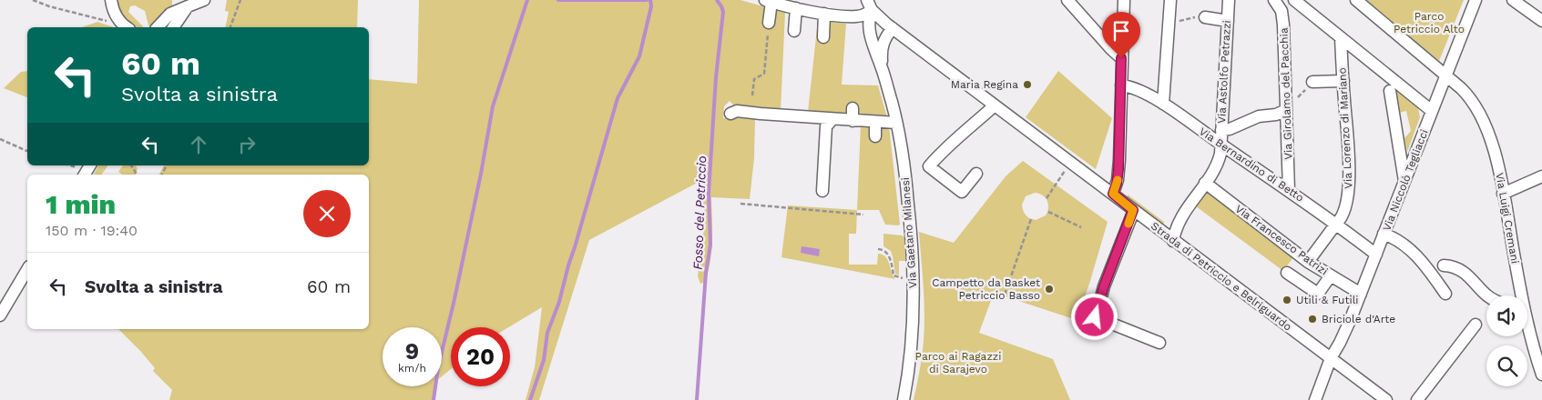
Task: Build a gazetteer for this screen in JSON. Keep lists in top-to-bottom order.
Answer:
{
  "streets": {
    "street": [
      "Via Astolfo Petrazzi",
      "Via Girolamo del Pacchia",
      "Via Lorenzo di Mariano",
      "Via Bernardino di Betto",
      "Via Niccolò Tegliacci",
      "Via Luigi Cremani",
      "Via Gaetano Milanesi",
      "Via Francesco Patrizi",
      "Strada di Petriccio e Belriguardo"
    ]
  },
  "crossings": [
    ["Via Astolfo Petrazzi", "Via Bernardino di Betto"],
    ["Via Astolfo Petrazzi", "Via Francesco Patrizi"],
    ["Via Astolfo Petrazzi", "Strada di Petriccio e Belriguardo"],
    ["Via Girolamo del Pacchia", "Via Bernardino di Betto"],
    ["Via Lorenzo di Mariano", "Via Bernardino di Betto"],
    ["Via Lorenzo di Mariano", "Via Francesco Patrizi"],
    ["Via Bernardino di Betto", "Via Niccolò Tegliacci"],
    ["Via Niccolò Tegliacci", "Via Luigi Cremani"],
    ["Via Niccolò Tegliacci", "Via Francesco Patrizi"],
    ["Via Niccolò Tegliacci", "Strada di Petriccio e Belriguardo"],
    ["Via Gaetano Milanesi", "Strada di Petriccio e Belriguardo"]
  ],
  "water": ["Fosso del Petriccio"],
  "parks": ["Parco Petriccio Alto", "Parco ai Ragazzi di Sarajevo"],
  "places": [
    "Maria Regina",
    "Campetto da Basket Petriccio Basso",
    "Utili & Futili",
    "Briciole d'Arte"
  ],
  "page": {
    "turn": ["60 m", "Svolta a sinistra"],
    "heading": ["1 min", "150 m · 19:40"],
    "list": [
      {
        "name": "Svolta a sinistra",
        "value": "60 m"
      }
    ],
    "speed": "9 km/h",
    "limit": "20"
  }
}
